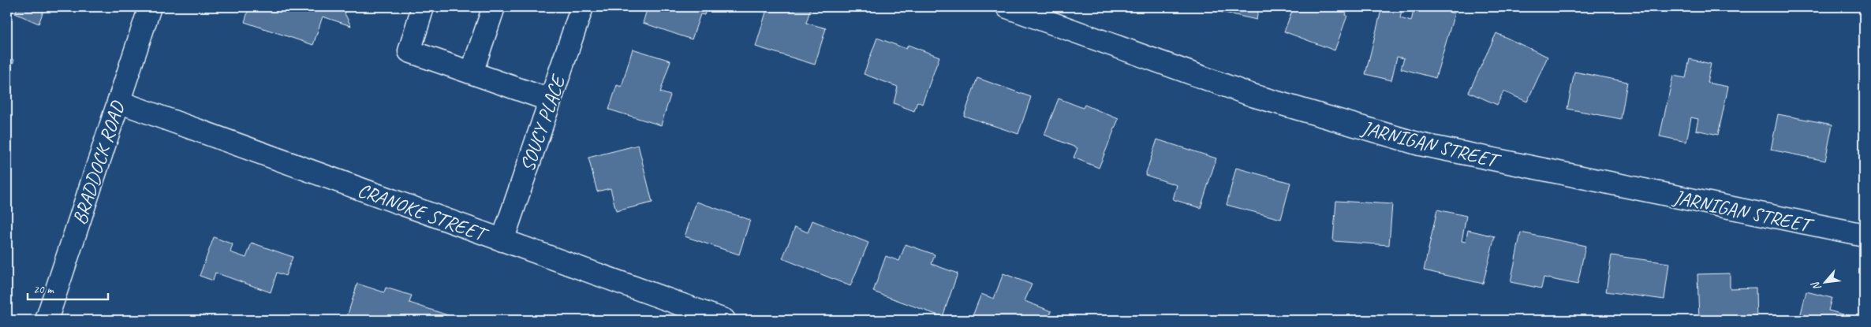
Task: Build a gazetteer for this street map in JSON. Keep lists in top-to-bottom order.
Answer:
{
  "streets": {
    "street": [
      "SOUCY PLACE",
      "JARNIGAN STREET",
      "BRADDOCK ROAD",
      "CRANOKE STREET"
    ]
  },
  "crossings": [
    ["SOUCY PLACE", "CRANOKE STREET"],
    ["BRADDOCK ROAD", "CRANOKE STREET"]
  ],
  "scale_bar": "20 m",
  "north": "bottom left"
}
